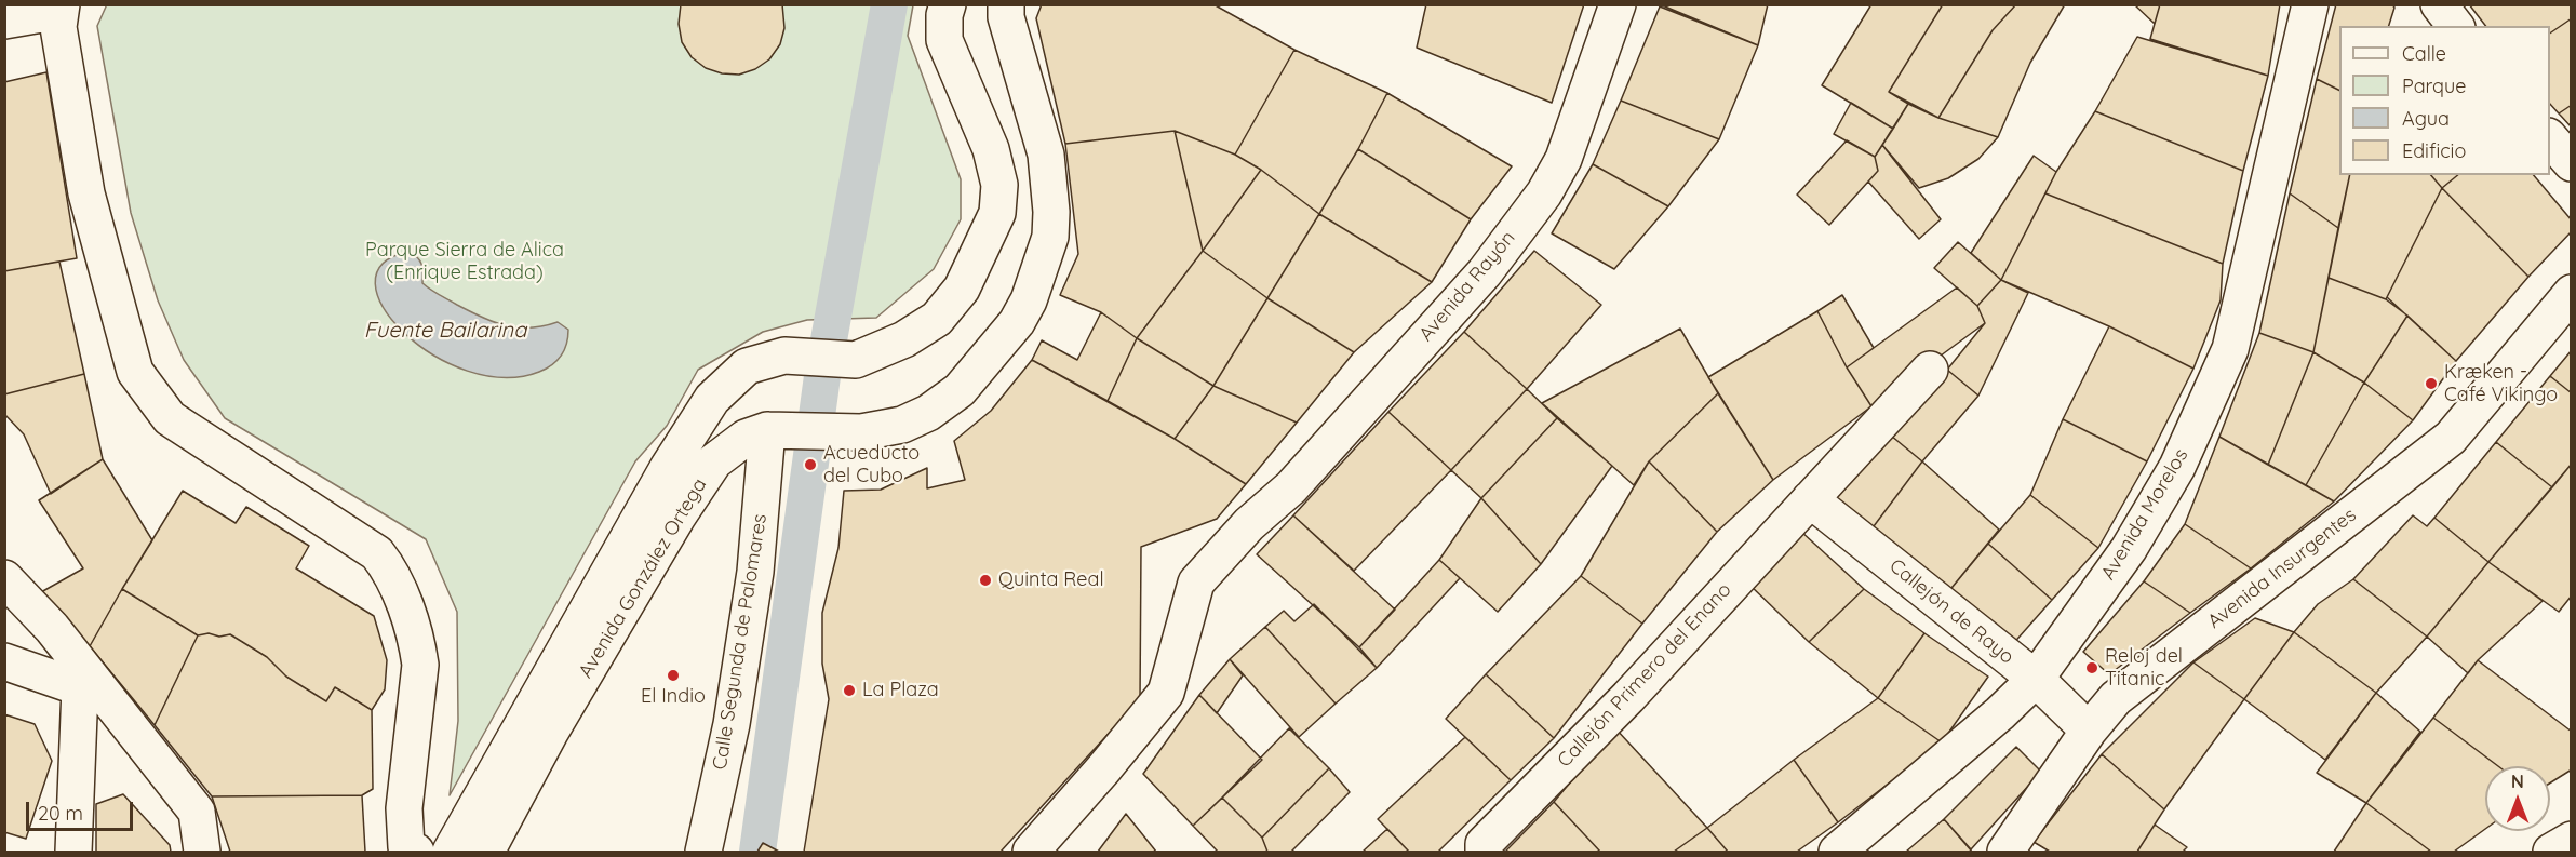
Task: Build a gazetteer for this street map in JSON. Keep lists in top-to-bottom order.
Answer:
{
  "streets": {
    "street": [
      "Avenida Rayón",
      "Avenida Morelos",
      "Avenida Insurgentes",
      "Avenida González Ortega",
      "Callejón de Rayo",
      "Calle Segunda de Palomares",
      "Callejón Primero del Enano"
    ]
  },
  "crossings": [
    ["Avenida Morelos", "Callejón de Rayo"],
    ["Avenida Insurgentes", "Callejón de Rayo"],
    ["Avenida González Ortega", "Calle Segunda de Palomares"],
    ["Callejón de Rayo", "Callejón Primero del Enano"]
  ],
  "water": ["Fuente Bailarina"],
  "parks": ["Parque Sierra de Alica (Enrique Estrada)"],
  "places": [
    "Kræken - Café Vikingo",
    "Acueducto del Cubo",
    "Quinta Real",
    "Reloj del Titanic",
    "El Indio",
    "La Plaza"
  ],
  "legend": [
    "Calle",
    "Parque",
    "Agua",
    "Edificio"
  ],
  "scale_bar": "20 m",
  "north": "top"
}
